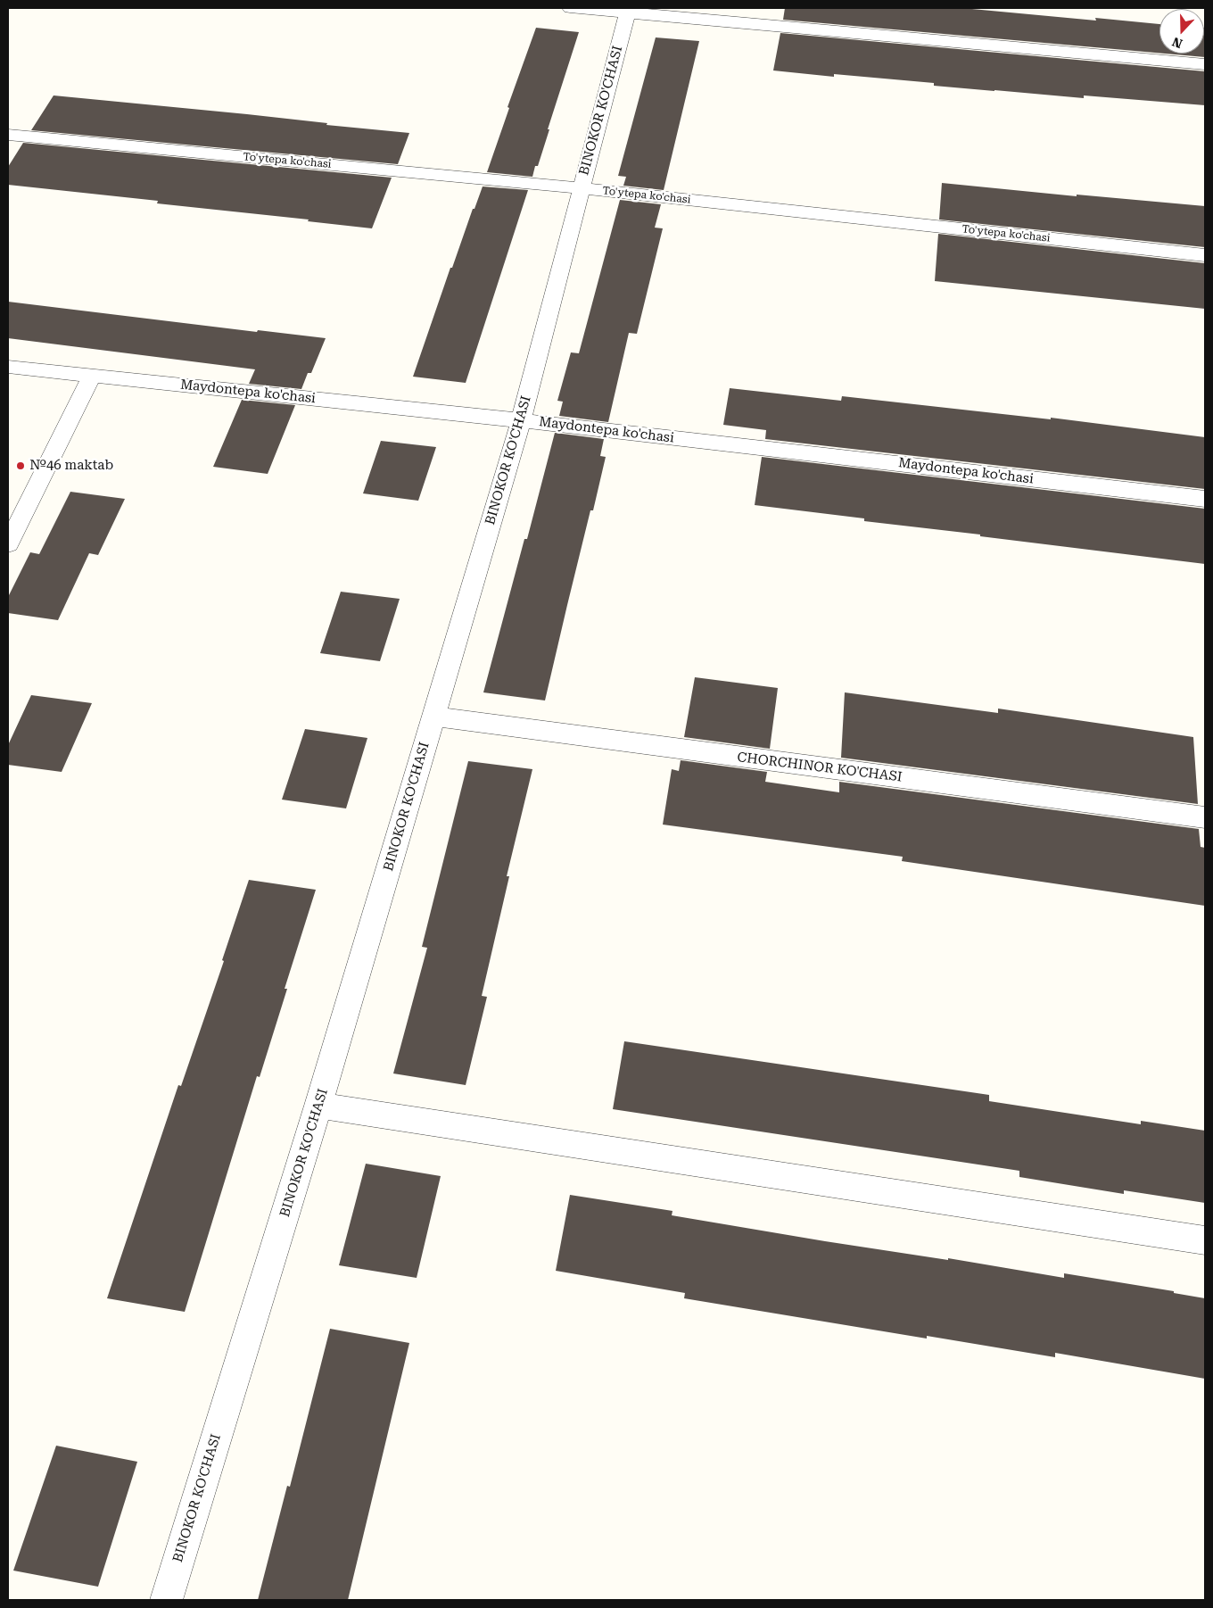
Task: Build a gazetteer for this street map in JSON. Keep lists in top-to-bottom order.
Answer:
{
  "streets": {
    "street": [
      "BINOKOR KO'CHASI",
      "To'ytepa ko'chasi",
      "Maydontepa ko'chasi",
      "CHORCHINOR KO'CHASI"
    ]
  },
  "crossings": [
    ["BINOKOR KO'CHASI", "To'ytepa ko'chasi"],
    ["BINOKOR KO'CHASI", "Maydontepa ko'chasi"],
    ["BINOKOR KO'CHASI", "CHORCHINOR KO'CHASI"]
  ],
  "places": ["№46 maktab"],
  "north": "bottom"
}
